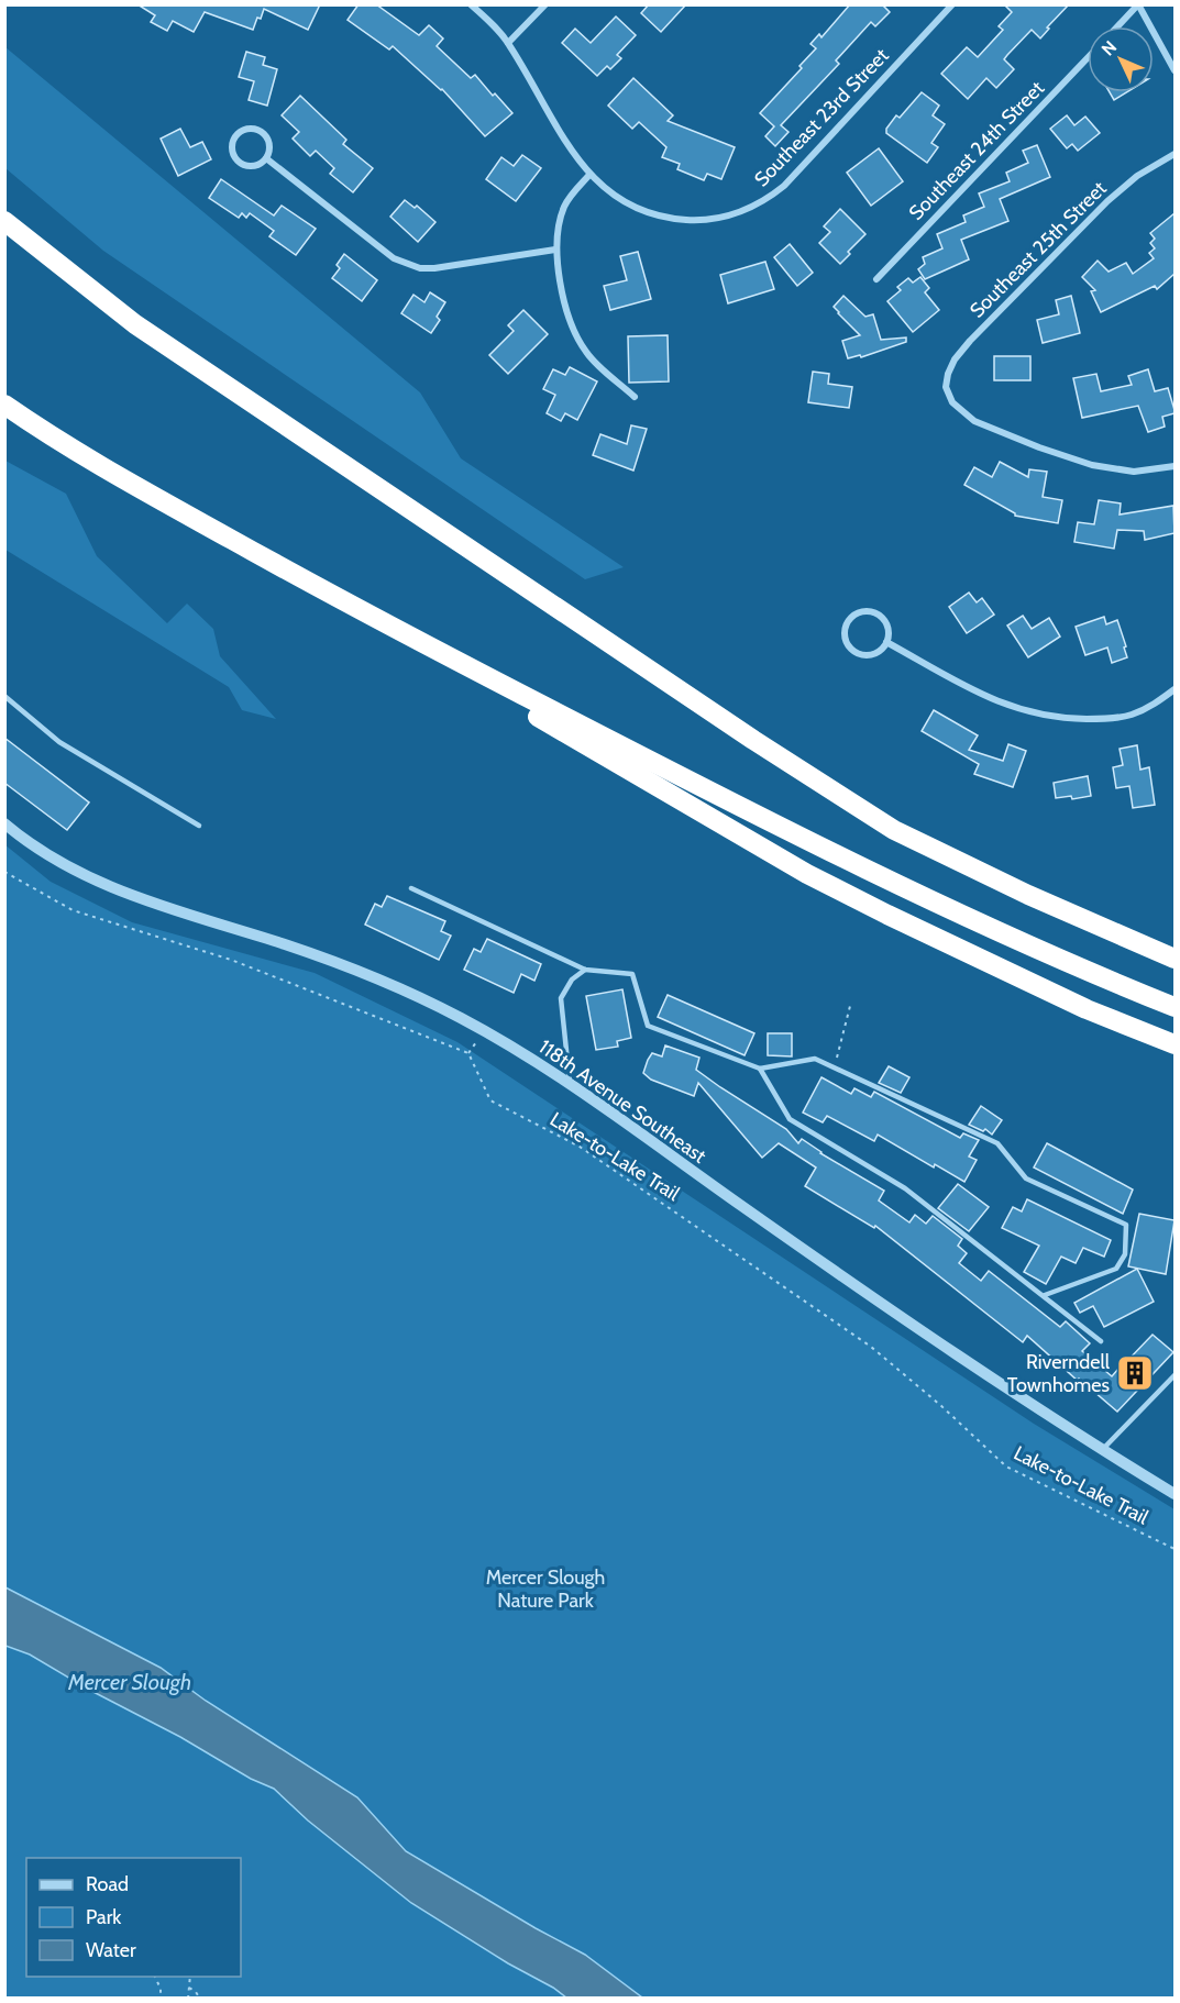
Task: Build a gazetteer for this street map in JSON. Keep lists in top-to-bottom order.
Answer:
{
  "streets": {
    "street": [
      "Southeast 23rd Street",
      "Southeast 24th Street",
      "Southeast 25th Street",
      "118th Avenue Southeast"
    ],
    "path": ["Lake-to-Lake Trail"]
  },
  "water": ["Mercer Slough"],
  "parks": ["Mercer Slough Nature Park"],
  "places": {
    "building": ["Riverndell Townhomes"]
  },
  "legend": ["Road", "Park", "Water"],
  "north": "top left"
}
